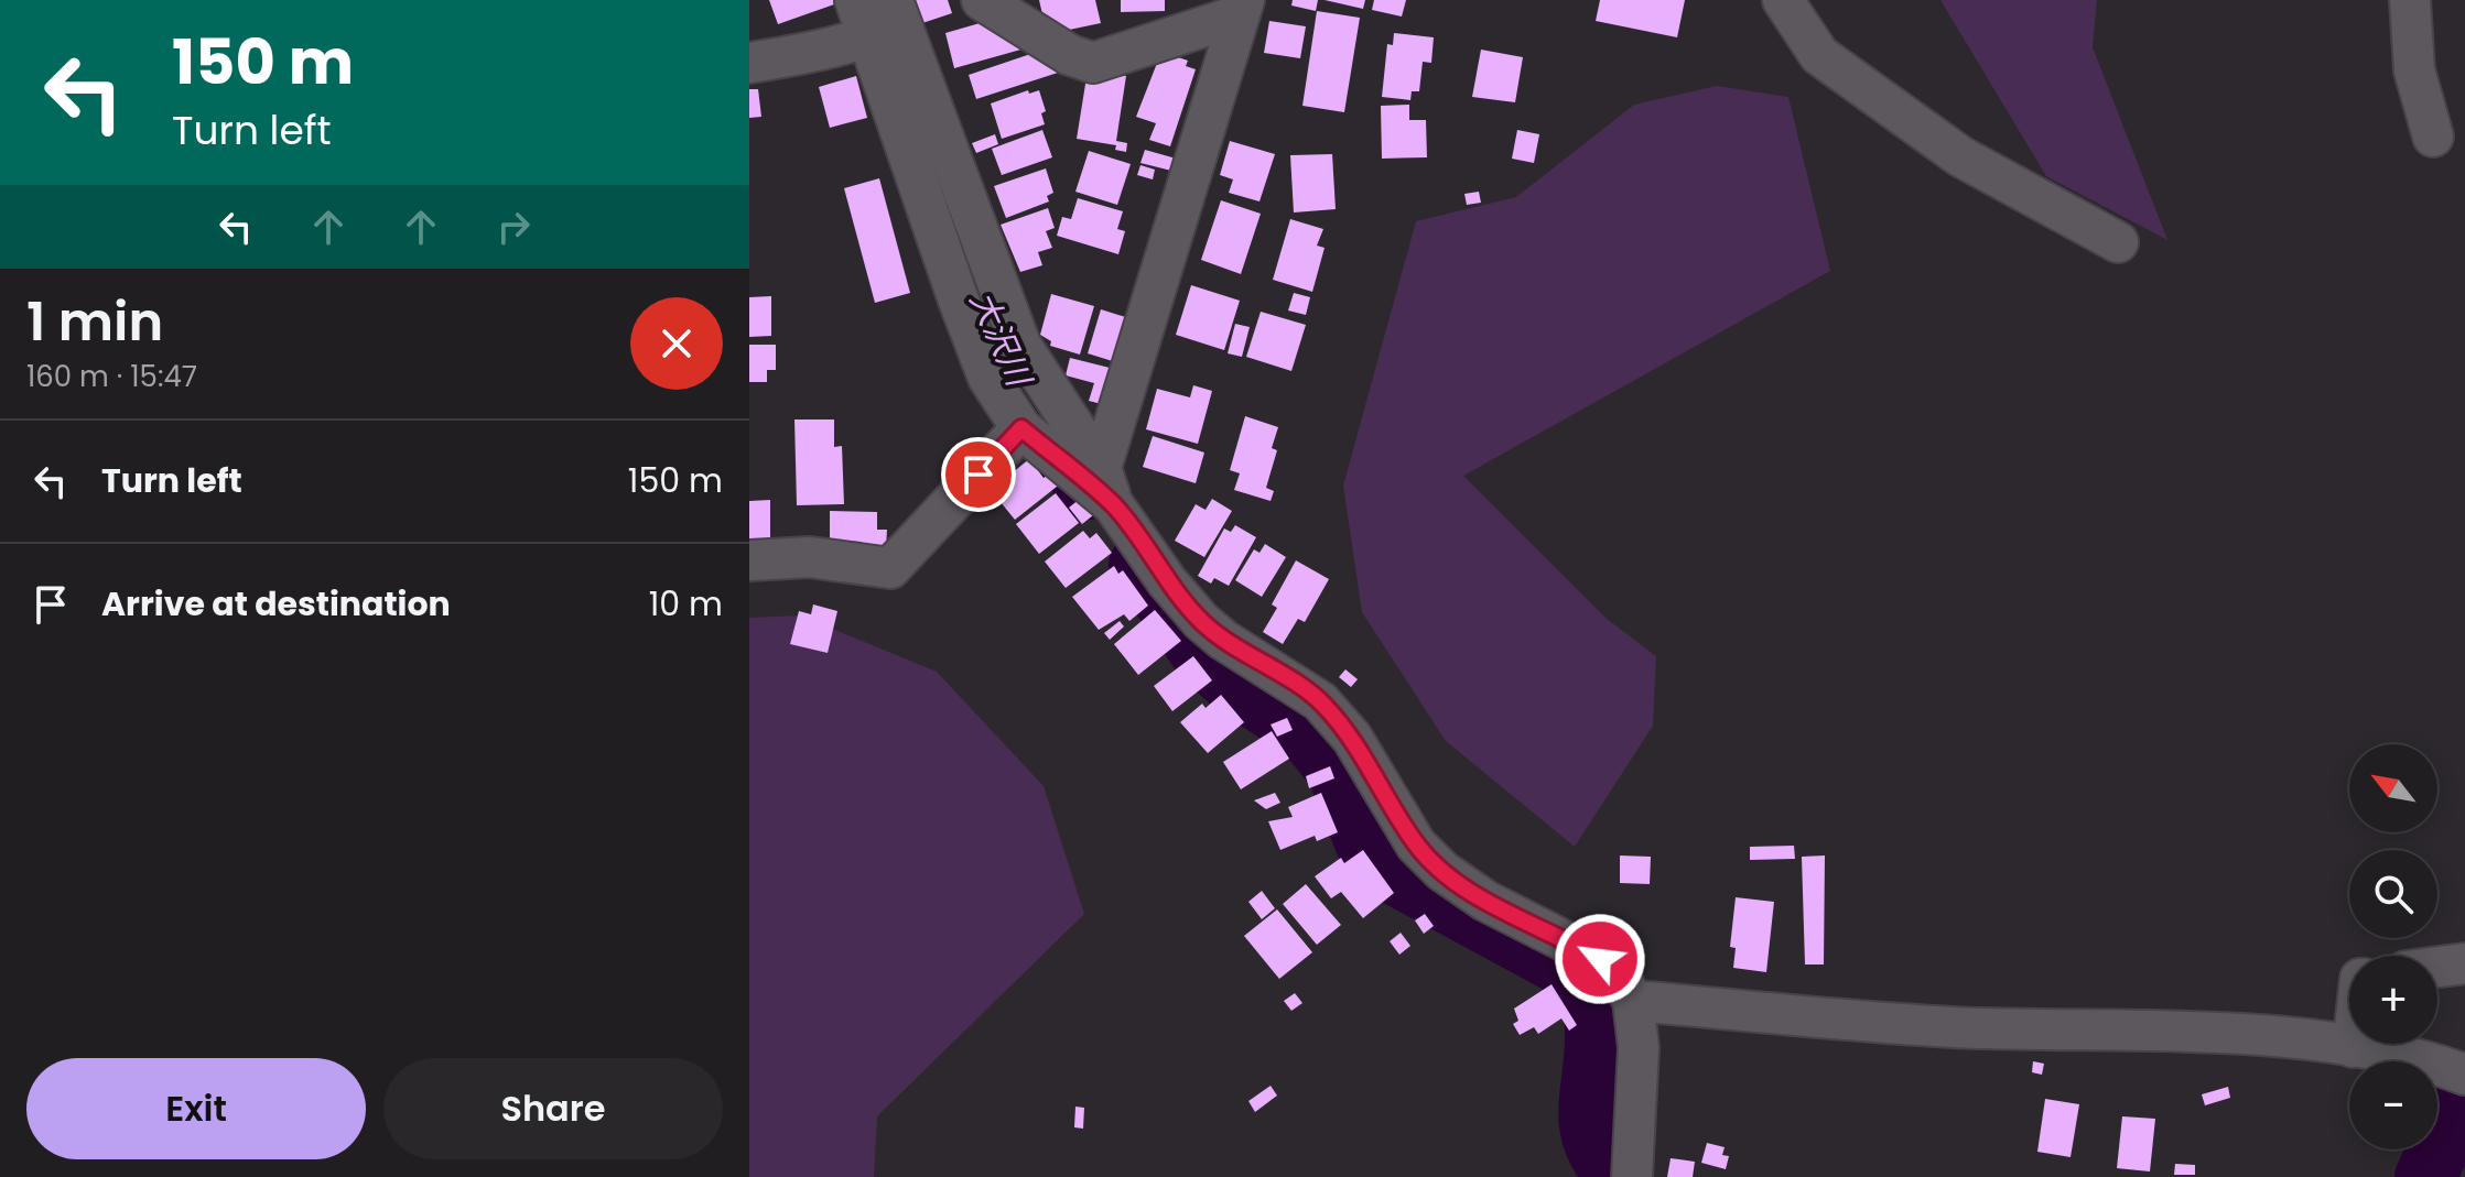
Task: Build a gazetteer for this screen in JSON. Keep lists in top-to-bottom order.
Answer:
{
  "water": ["大沢川"],
  "north": "top left",
  "page": {
    "turn": ["150 m", "Turn left"],
    "heading": ["1 min", "160 m · 15:47"],
    "list": [
      {
        "name": "Turn left",
        "value": "150 m"
      },
      {
        "name": "Arrive at destination",
        "value": "10 m"
      }
    ],
    "map_buttons": ["+", "−"],
    "buttons": ["Exit", "Share"]
  }
}
